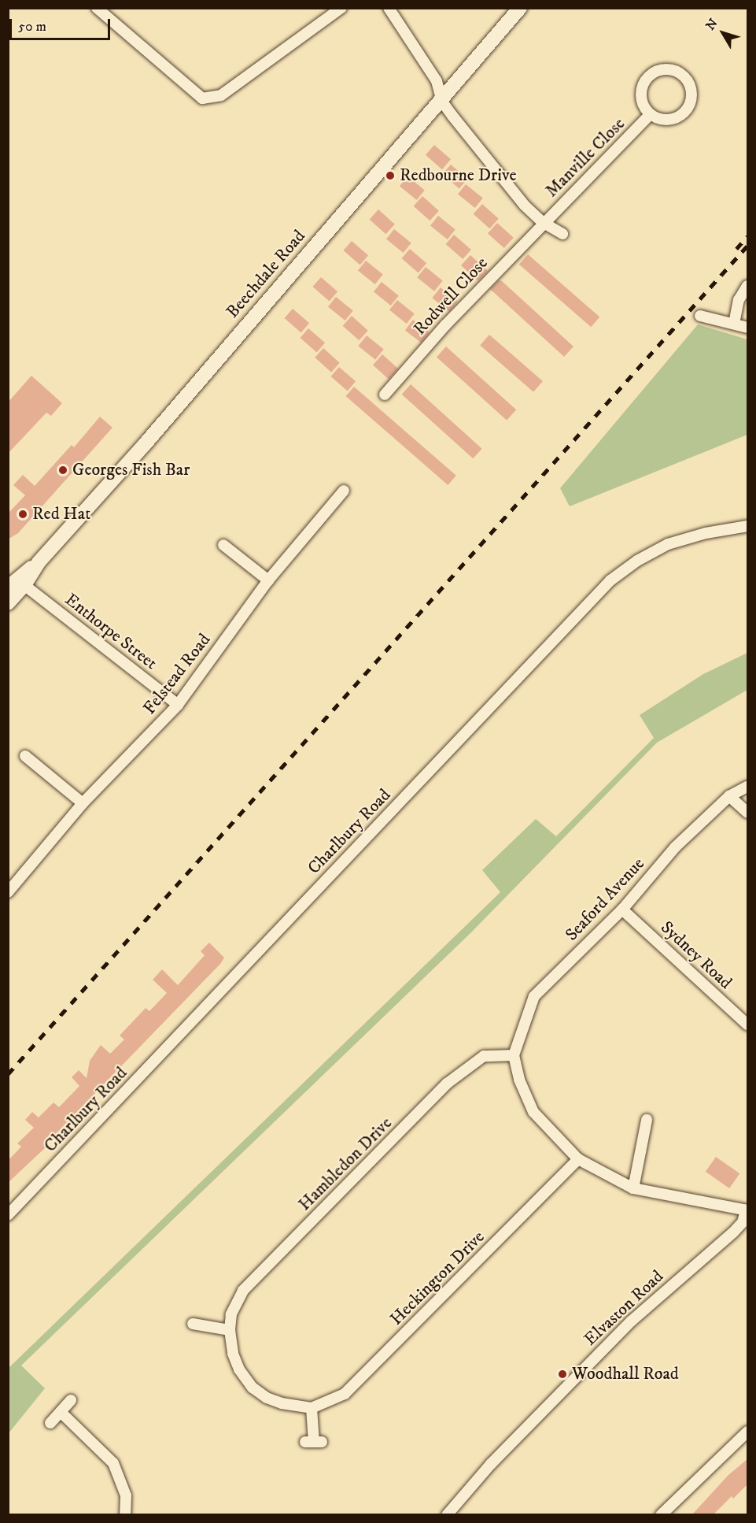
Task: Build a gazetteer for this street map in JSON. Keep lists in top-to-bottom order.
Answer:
{
  "streets": {
    "street": [
      "Manville Close",
      "Beechdale Road",
      "Rodwell Close",
      "Enthorpe Street",
      "Felstead Road",
      "Charlbury Road",
      "Seaford Avenue",
      "Sydney Road",
      "Hambledon Drive",
      "Heckington Drive",
      "Elvaston Road"
    ]
  },
  "crossings": [
    ["Manville Close", "Rodwell Close"],
    ["Beechdale Road", "Enthorpe Street"],
    ["Enthorpe Street", "Felstead Road"],
    ["Seaford Avenue", "Sydney Road"],
    ["Seaford Avenue", "Hambledon Drive"],
    ["Hambledon Drive", "Heckington Drive"]
  ],
  "places": [
    "Redbourne Drive",
    "Georges Fish Bar",
    "Red Hat",
    "Woodhall Road"
  ],
  "scale_bar": "50 m",
  "north": "top left"
}
